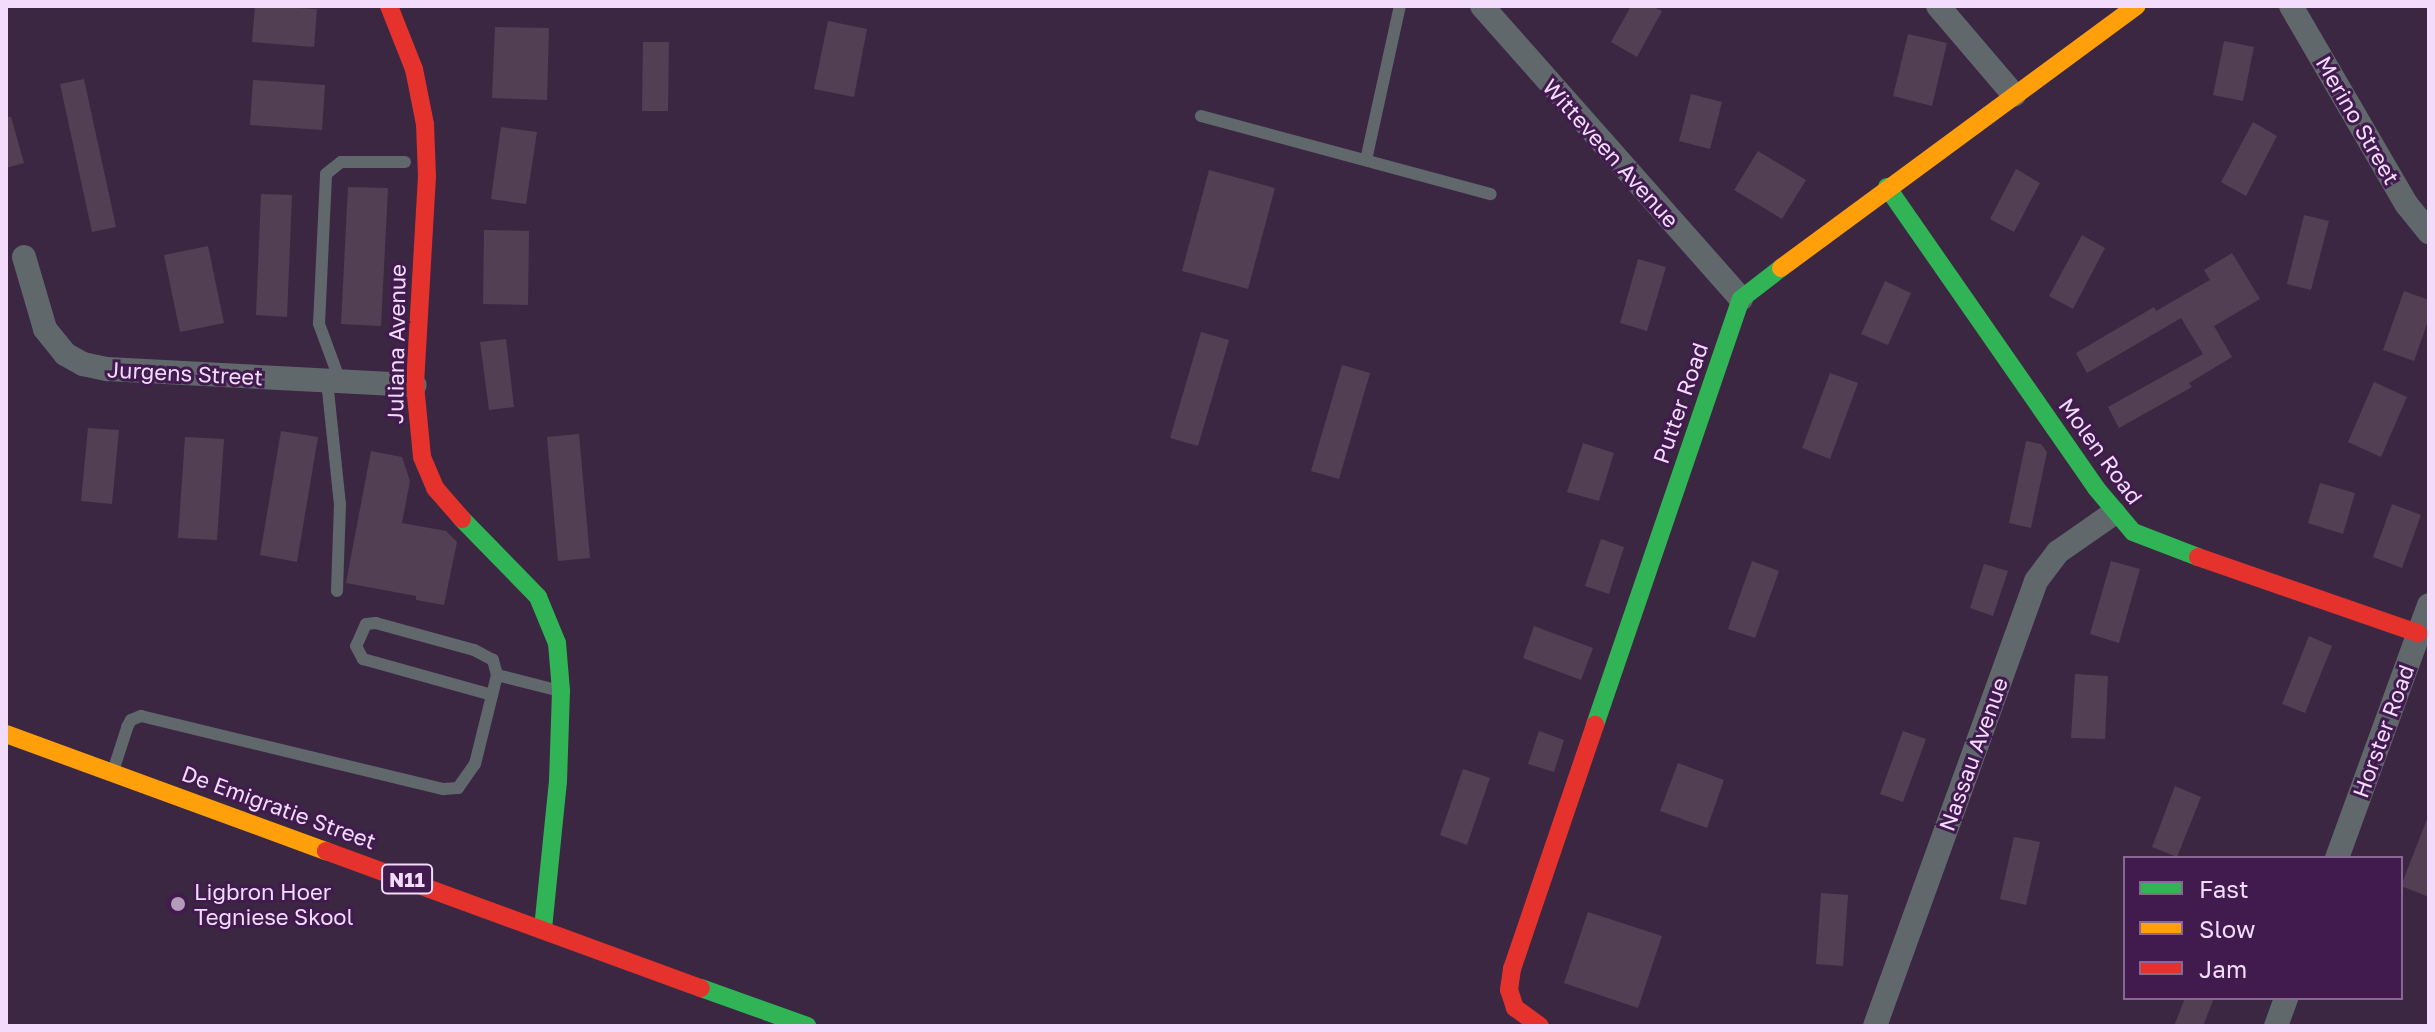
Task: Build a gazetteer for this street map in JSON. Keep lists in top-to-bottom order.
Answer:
{
  "streets": {
    "main road": [
      "Juliana Avenue",
      "Putter Road",
      "Molen Road",
      "De Emigratie Street",
      "N11"
    ],
    "street": [
      "Merino Street",
      "Witteveen Avenue",
      "Jurgens Street",
      "Horster Road",
      "Nassau Avenue"
    ]
  },
  "crossings": [
    ["Witteveen Avenue", "Putter Road"],
    ["Juliana Avenue", "Jurgens Street"],
    ["Juliana Avenue", "De Emigratie Street"],
    ["Molen Road", "Horster Road"],
    ["Molen Road", "Nassau Avenue"]
  ],
  "places": ["Ligbron Hoer Tegniese Skool"],
  "legend": ["Fast", "Slow", "Jam"]
}
